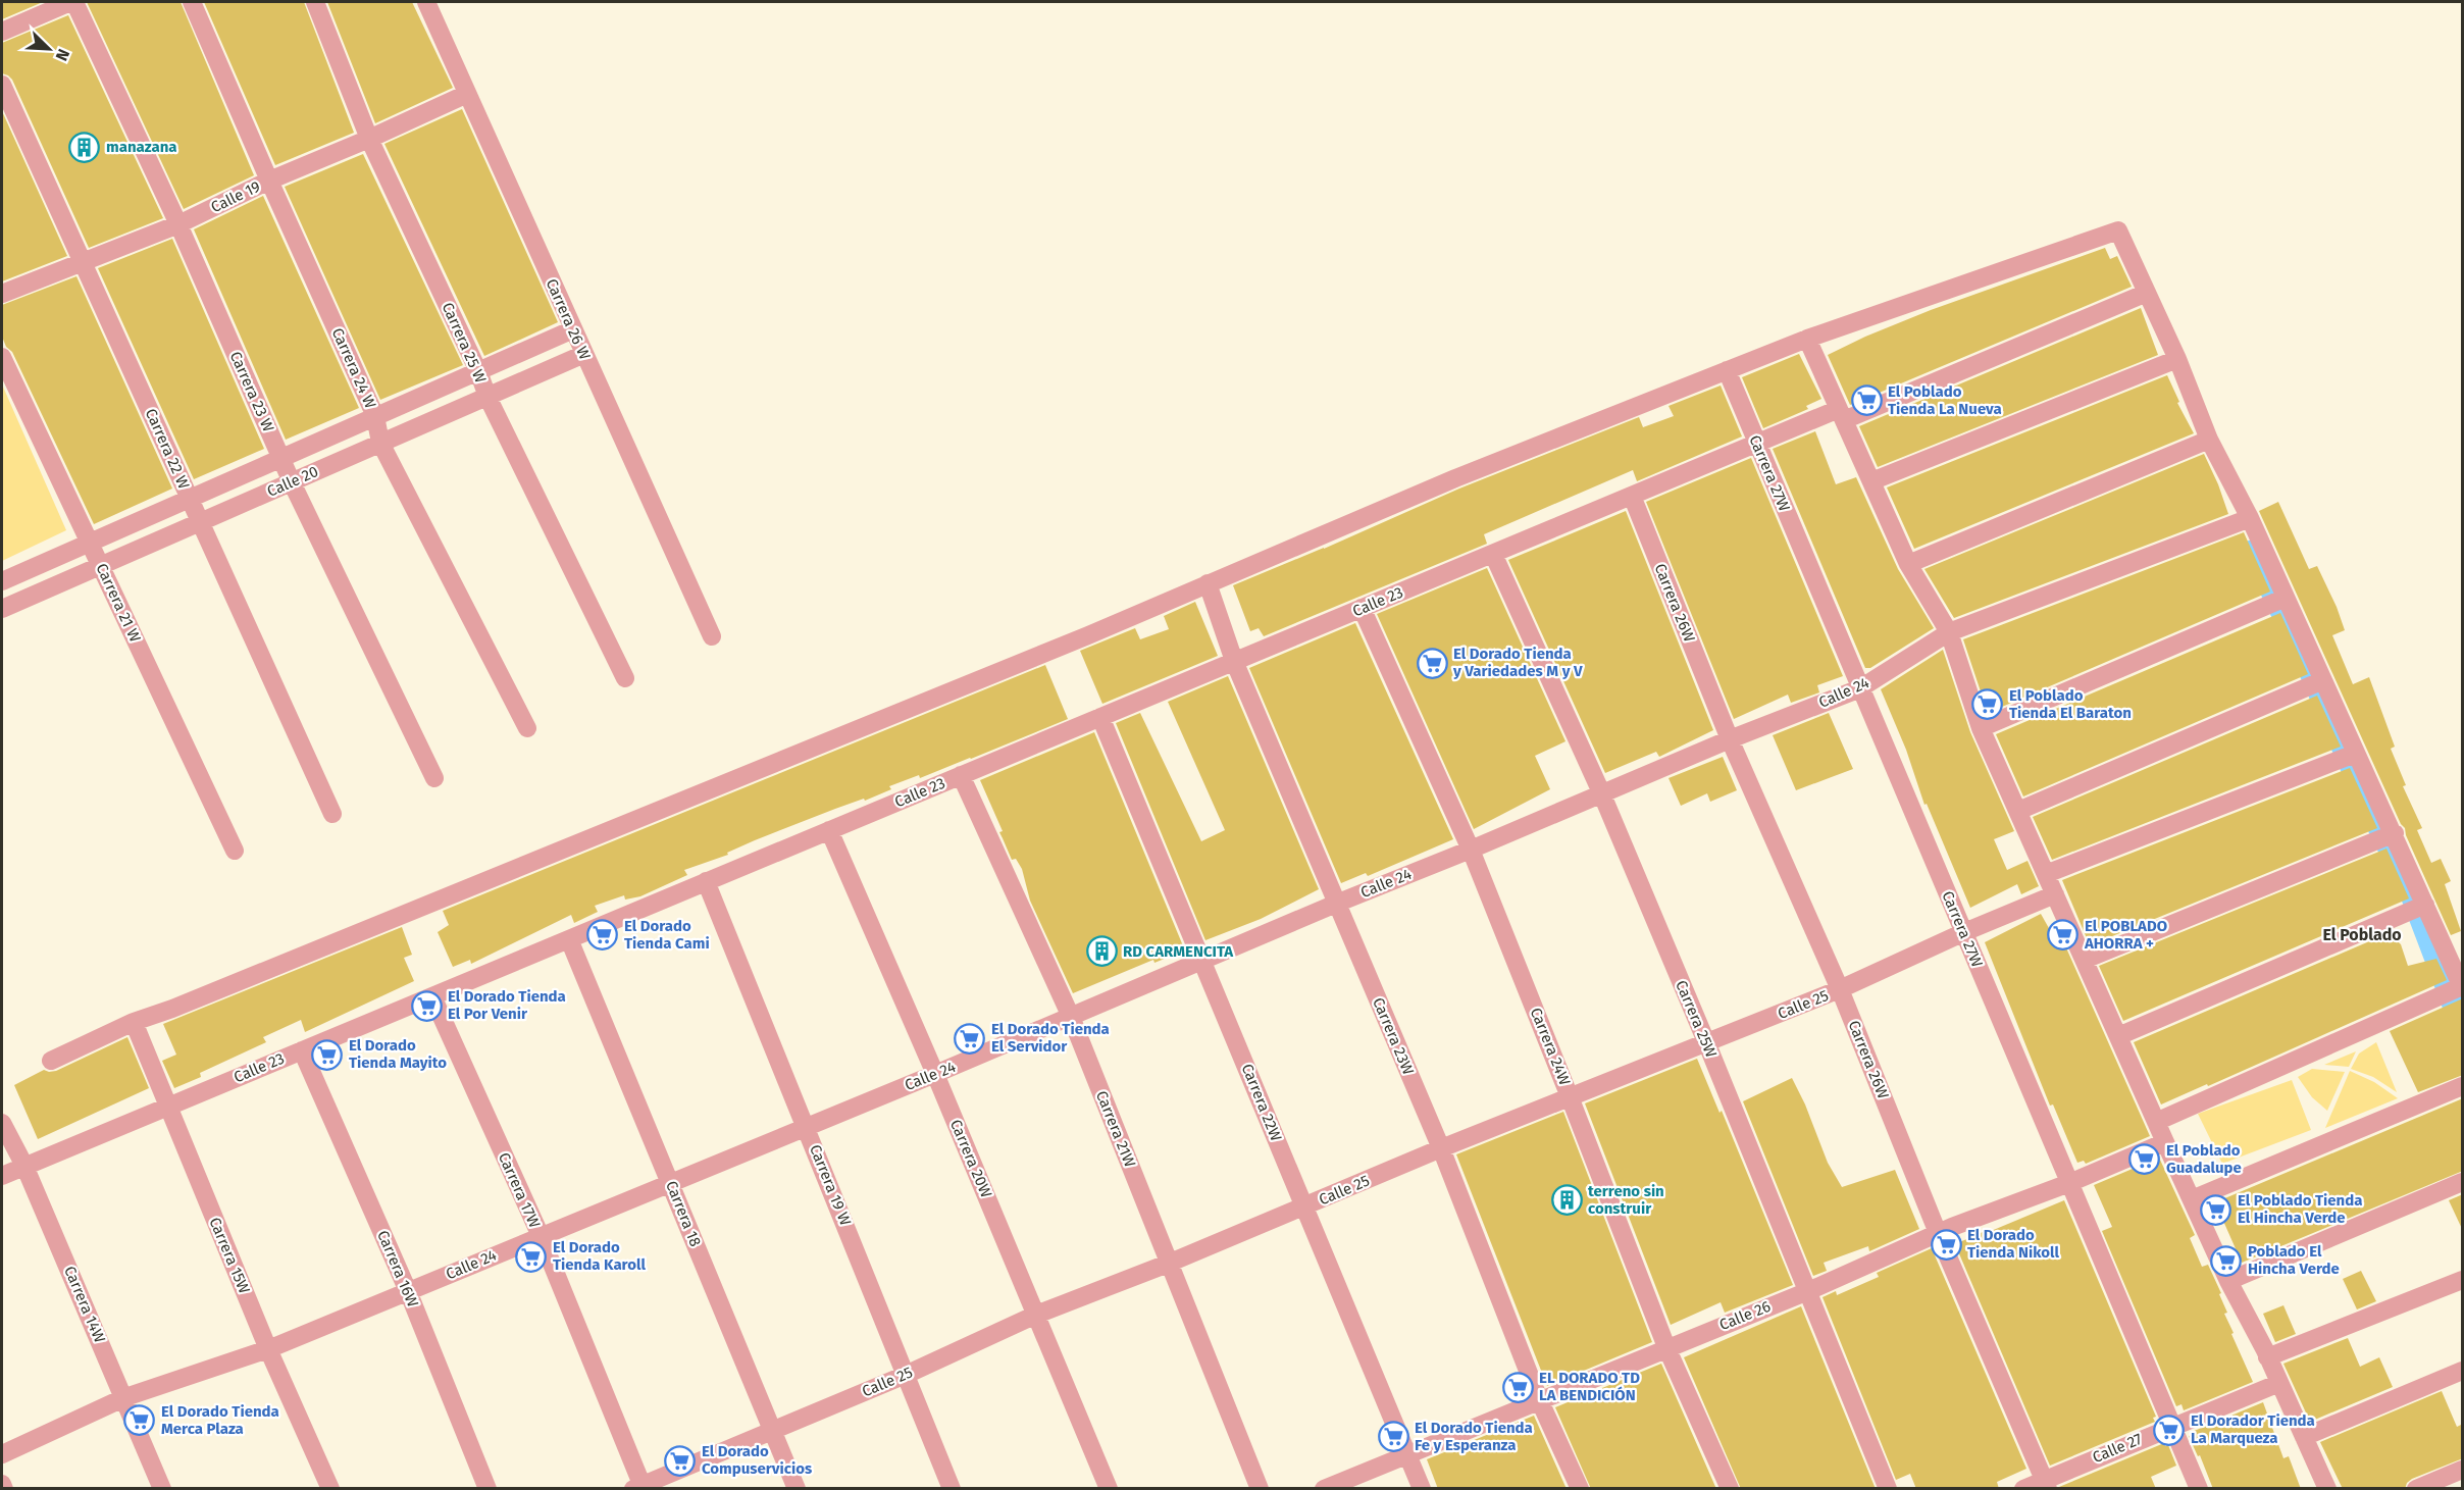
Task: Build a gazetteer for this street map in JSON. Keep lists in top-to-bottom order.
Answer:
{
  "streets": {
    "street": [
      "Calle 19",
      "Carrera 26 W",
      "Carrera 25 W",
      "Carrera 24 W",
      "Carrera 23 W",
      "Carrera 22 W",
      "Carrera 27W",
      "Calle 20",
      "Calle 23",
      "Carrera 21 W",
      "Carrera 26W",
      "Calle 24",
      "Calle 25",
      "Carrera 25W",
      "Carrera 23W",
      "Carrera 24W",
      "Carrera 22W",
      "Carrera 21W",
      "Carrera 20W",
      "Carrera 19 W",
      "Carrera 17W",
      "Carrera 18",
      "Carrera 15W",
      "Carrera 16W",
      "Carrera 14W",
      "Calle 26",
      "Calle 27"
    ]
  },
  "crossings": [
    ["Calle 19", "Carrera 26 W"],
    ["Calle 19", "Carrera 25 W"],
    ["Calle 19", "Carrera 24 W"],
    ["Calle 19", "Carrera 23 W"],
    ["Calle 19", "Carrera 22 W"],
    ["Carrera 26 W", "Calle 20"],
    ["Carrera 25 W", "Calle 20"],
    ["Carrera 24 W", "Calle 20"],
    ["Carrera 23 W", "Calle 20"],
    ["Carrera 22 W", "Calle 20"],
    ["Carrera 27W", "Calle 23"],
    ["Carrera 27W", "Calle 24"],
    ["Carrera 27W", "Calle 25"],
    ["Carrera 27W", "Calle 26"],
    ["Carrera 27W", "Calle 27"],
    ["Calle 20", "Carrera 21 W"],
    ["Calle 23", "Carrera 26W"],
    ["Calle 23", "Carrera 25W"],
    ["Calle 23", "Carrera 23W"],
    ["Calle 23", "Carrera 24W"],
    ["Calle 23", "Carrera 22W"],
    ["Calle 23", "Carrera 21W"],
    ["Calle 23", "Carrera 20W"],
    ["Calle 23", "Carrera 19 W"],
    ["Calle 23", "Carrera 17W"],
    ["Calle 23", "Carrera 18"],
    ["Calle 23", "Carrera 15W"],
    ["Calle 23", "Carrera 16W"],
    ["Calle 23", "Carrera 14W"],
    ["Carrera 26W", "Calle 24"],
    ["Carrera 26W", "Calle 25"],
    ["Carrera 26W", "Calle 26"],
    ["Carrera 26W", "Calle 27"],
    ["Calle 24", "Carrera 25W"],
    ["Calle 24", "Carrera 23W"],
    ["Calle 24", "Carrera 24W"],
    ["Calle 24", "Carrera 22W"],
    ["Calle 24", "Carrera 21W"],
    ["Calle 24", "Carrera 20W"],
    ["Calle 24", "Carrera 19 W"],
    ["Calle 24", "Carrera 17W"],
    ["Calle 24", "Carrera 18"],
    ["Calle 24", "Carrera 15W"],
    ["Calle 24", "Carrera 16W"],
    ["Calle 24", "Carrera 14W"],
    ["Calle 25", "Carrera 25W"],
    ["Calle 25", "Carrera 23W"],
    ["Calle 25", "Carrera 24W"],
    ["Calle 25", "Carrera 22W"],
    ["Calle 25", "Carrera 21W"],
    ["Calle 25", "Carrera 20W"],
    ["Calle 25", "Carrera 19 W"],
    ["Calle 25", "Carrera 17W"],
    ["Calle 25", "Carrera 18"],
    ["Carrera 25W", "Calle 26"],
    ["Carrera 23W", "Calle 26"],
    ["Carrera 24W", "Calle 26"],
    ["Carrera 22W", "Calle 26"]
  ],
  "districts": ["El Poblado"],
  "places": {
    "building": ["manazana", "RD CARMENCITA", "terreno sin construir"],
    "supermarket": [
      "El Poblado Tienda La Nueva",
      "El Dorado Tienda y Variedades M y V",
      "El Poblado Tienda El Baraton",
      "El Dorado Tienda Cami",
      "El POBLADO AHORRA +",
      "El Dorado Tienda El Por Venir",
      "El Dorado Tienda El Servidor",
      "El Dorado Tienda Mayito",
      "El Poblado Guadalupe",
      "El Poblado Tienda El Hincha Verde",
      "El Dorado Tienda Nikoll",
      "El Dorado Tienda Karoll",
      "Poblado El Hincha Verde",
      "EL DORADO TD LA BENDICIÓN",
      "El Dorado Tienda Merca Plaza",
      "El Dorador Tienda La Marqueza",
      "El Dorado Tienda Fe y Esperanza",
      "El Dorado Compuservicios"
    ]
  },
  "north": "bottom right"
}
